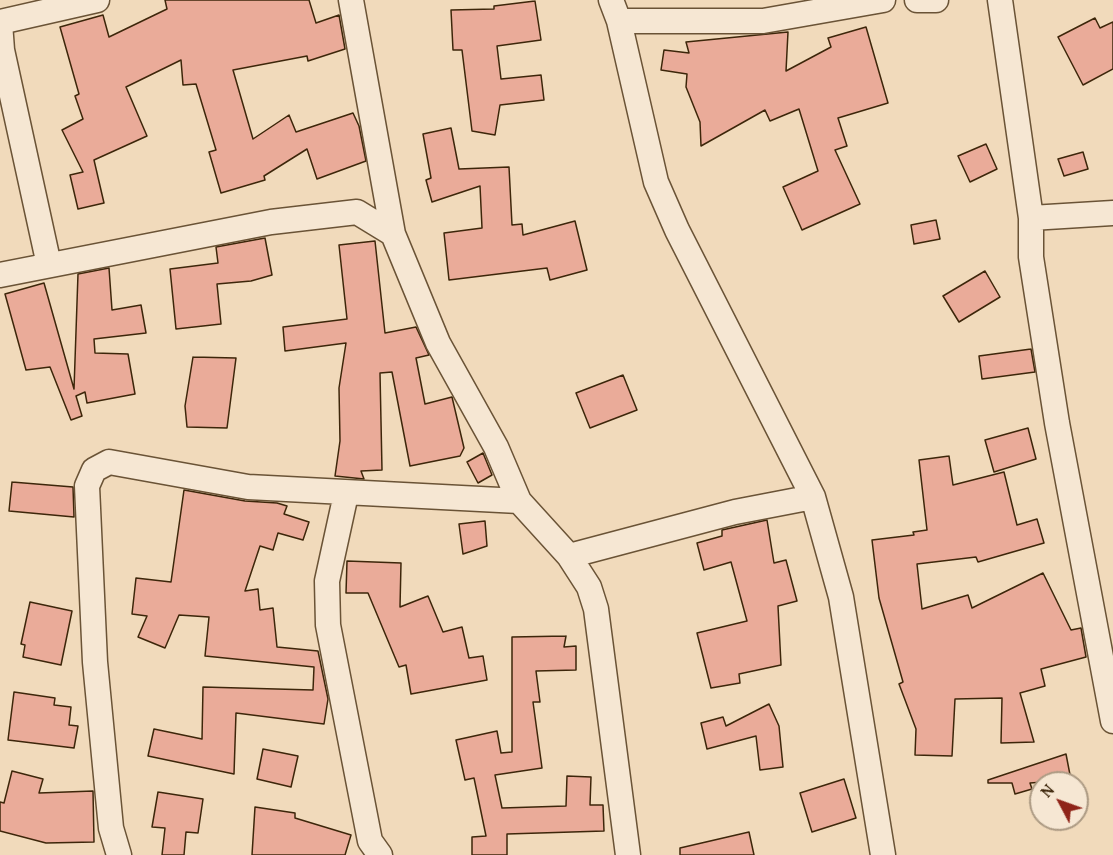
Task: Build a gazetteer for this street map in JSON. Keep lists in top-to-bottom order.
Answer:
{
  "north": "top left"
}
